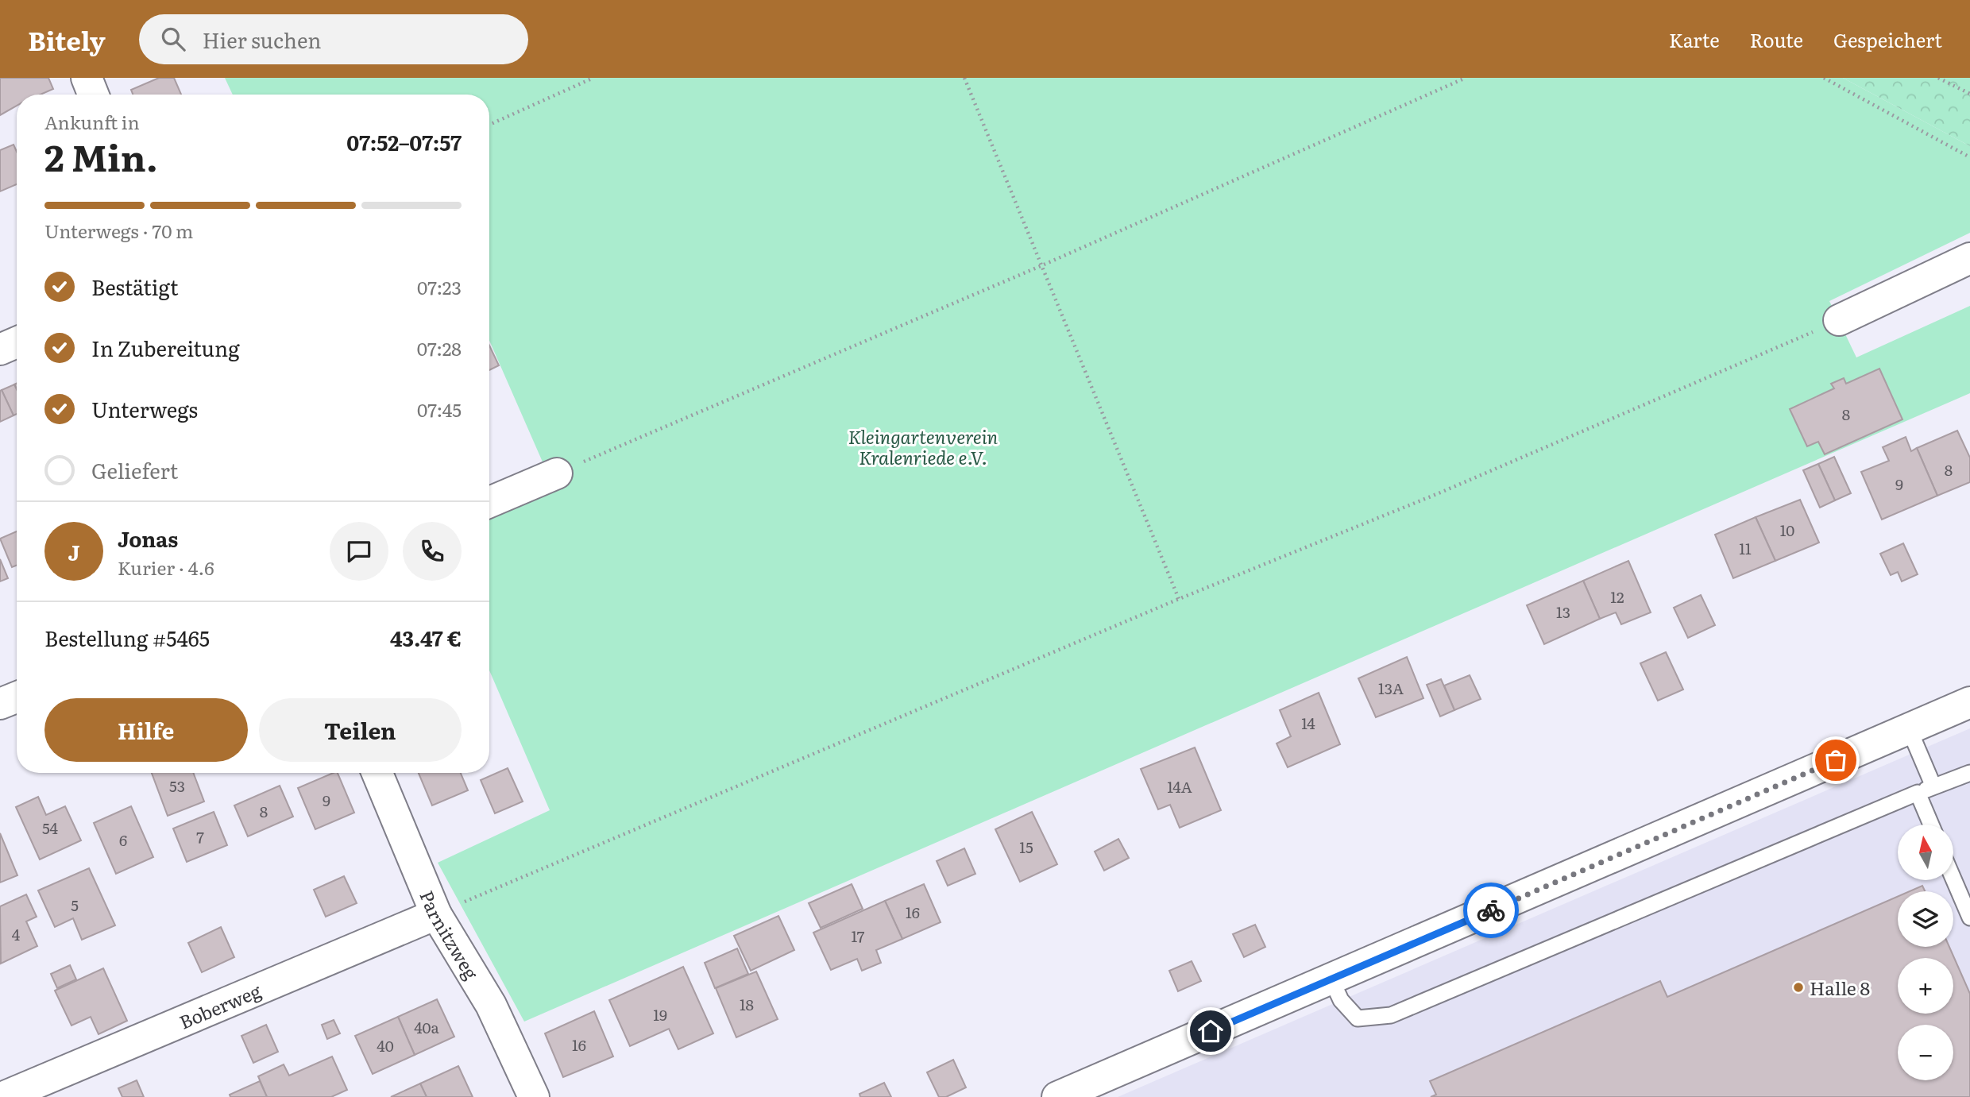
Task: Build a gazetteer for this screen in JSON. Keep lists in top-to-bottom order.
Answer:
{
  "streets": {
    "street": ["Parnitzweg", "Boberweg"]
  },
  "crossings": [
    ["Parnitzweg", "Boberweg"]
  ],
  "parks": ["Kleingartenverein Kralenriede e.V."],
  "places": ["Halle 8"],
  "house_numbers": [
    "8",
    "8",
    "9",
    "10",
    "11",
    "12",
    "13",
    "13A",
    "14",
    "53",
    "14A",
    "9",
    "8",
    "54",
    "7",
    "6",
    "15",
    "5",
    "16",
    "4",
    "17",
    "18",
    "19",
    "40a",
    "16",
    "40"
  ],
  "north": "top",
  "page": {
    "header": "Bitely",
    "search": "Hier suchen",
    "nav": ["Karte", "Route", "Gespeichert"],
    "heading": ["2 Min.", "Ankunft in", "07:52–07:57"],
    "panel": [
      "Jonas",
      "Kurier · 4.6",
      "Bestellung #5465",
      "43.47 €"
    ],
    "bar": "Unterwegs · 70 m",
    "list": [
      ["Bestätigt", "07:23"],
      ["In Zubereitung", "07:28"],
      ["Unterwegs", "07:45"],
      "Geliefert"
    ],
    "round": "J",
    "buttons": ["Hilfe", "Teilen"],
    "map_buttons": ["+", "−"]
  }
}
